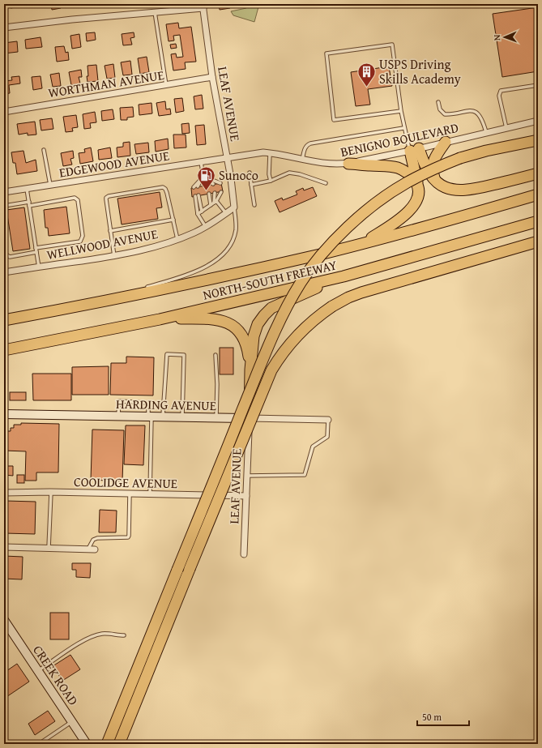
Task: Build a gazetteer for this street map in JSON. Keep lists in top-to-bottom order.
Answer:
{
  "streets": {
    "highway": ["NORTH-SOUTH FREEWAY"],
    "main road": ["HARDING AVENUE", "CREEK ROAD"],
    "street": [
      "WORTHMAN AVENUE",
      "LEAF AVENUE",
      "BENIGNO BOULEVARD",
      "EDGEWOOD AVENUE",
      "WELLWOOD AVENUE",
      "COOLIDGE AVENUE"
    ]
  },
  "crossings": [
    ["WORTHMAN AVENUE", "LEAF AVENUE"],
    ["LEAF AVENUE", "BENIGNO BOULEVARD"],
    ["LEAF AVENUE", "EDGEWOOD AVENUE"],
    ["LEAF AVENUE", "WELLWOOD AVENUE"],
    ["LEAF AVENUE", "HARDING AVENUE"],
    ["LEAF AVENUE", "COOLIDGE AVENUE"],
    ["BENIGNO BOULEVARD", "EDGEWOOD AVENUE"]
  ],
  "places": {
    "building": ["USPS Driving Skills Academy"],
    "fuel station": ["Sunoco"]
  },
  "scale_bar": "50 m",
  "north": "left"
}
